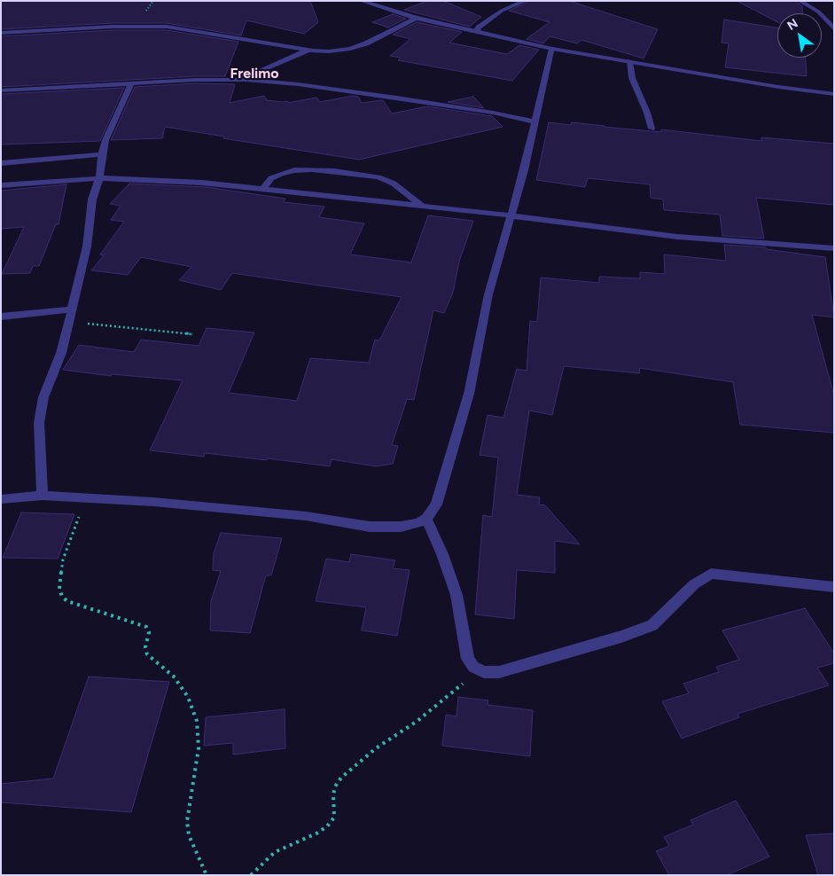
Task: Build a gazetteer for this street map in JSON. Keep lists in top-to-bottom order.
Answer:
{
  "districts": ["Frelimo"],
  "north": "top left"
}
